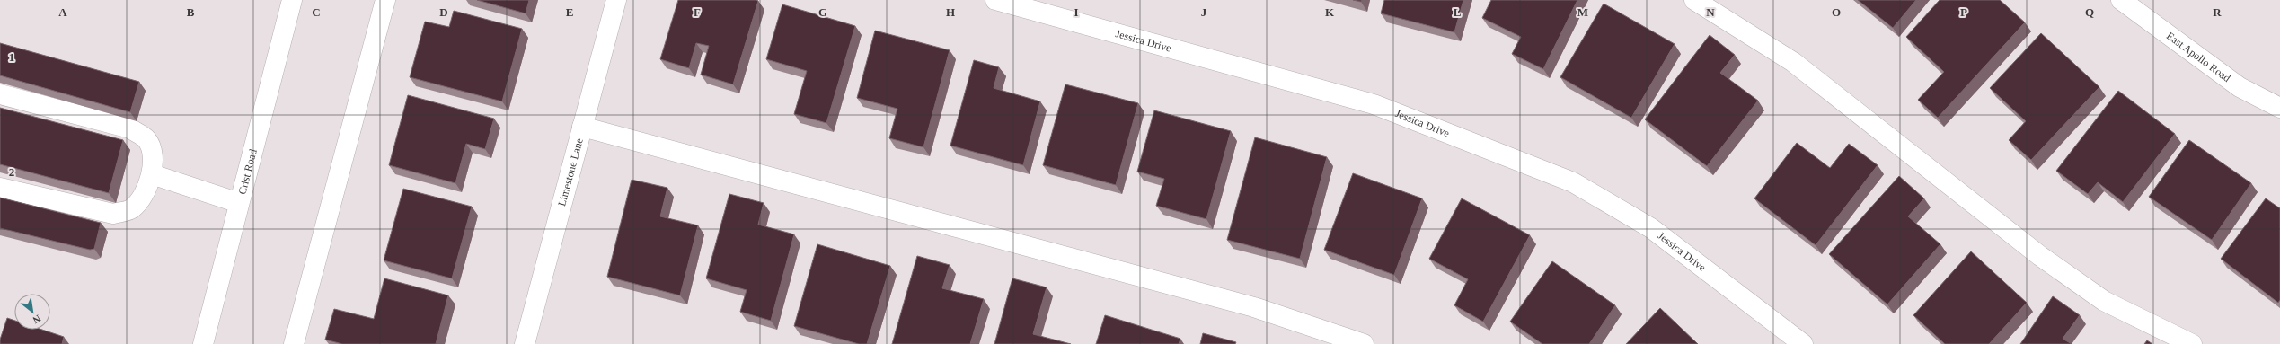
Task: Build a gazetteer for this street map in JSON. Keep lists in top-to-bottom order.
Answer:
{
  "streets": {
    "street": [
      "Jessica Drive",
      "East Apollo Road",
      "Crist Road",
      "Limestone Lane"
    ]
  },
  "north": "bottom right",
  "grid": {
    "columns": [
      "A",
      "B",
      "C",
      "D",
      "E",
      "F",
      "G",
      "H",
      "I",
      "J",
      "K",
      "L",
      "M",
      "N",
      "O",
      "P",
      "Q",
      "R"
    ],
    "rows": ["1", "2"]
  }
}
